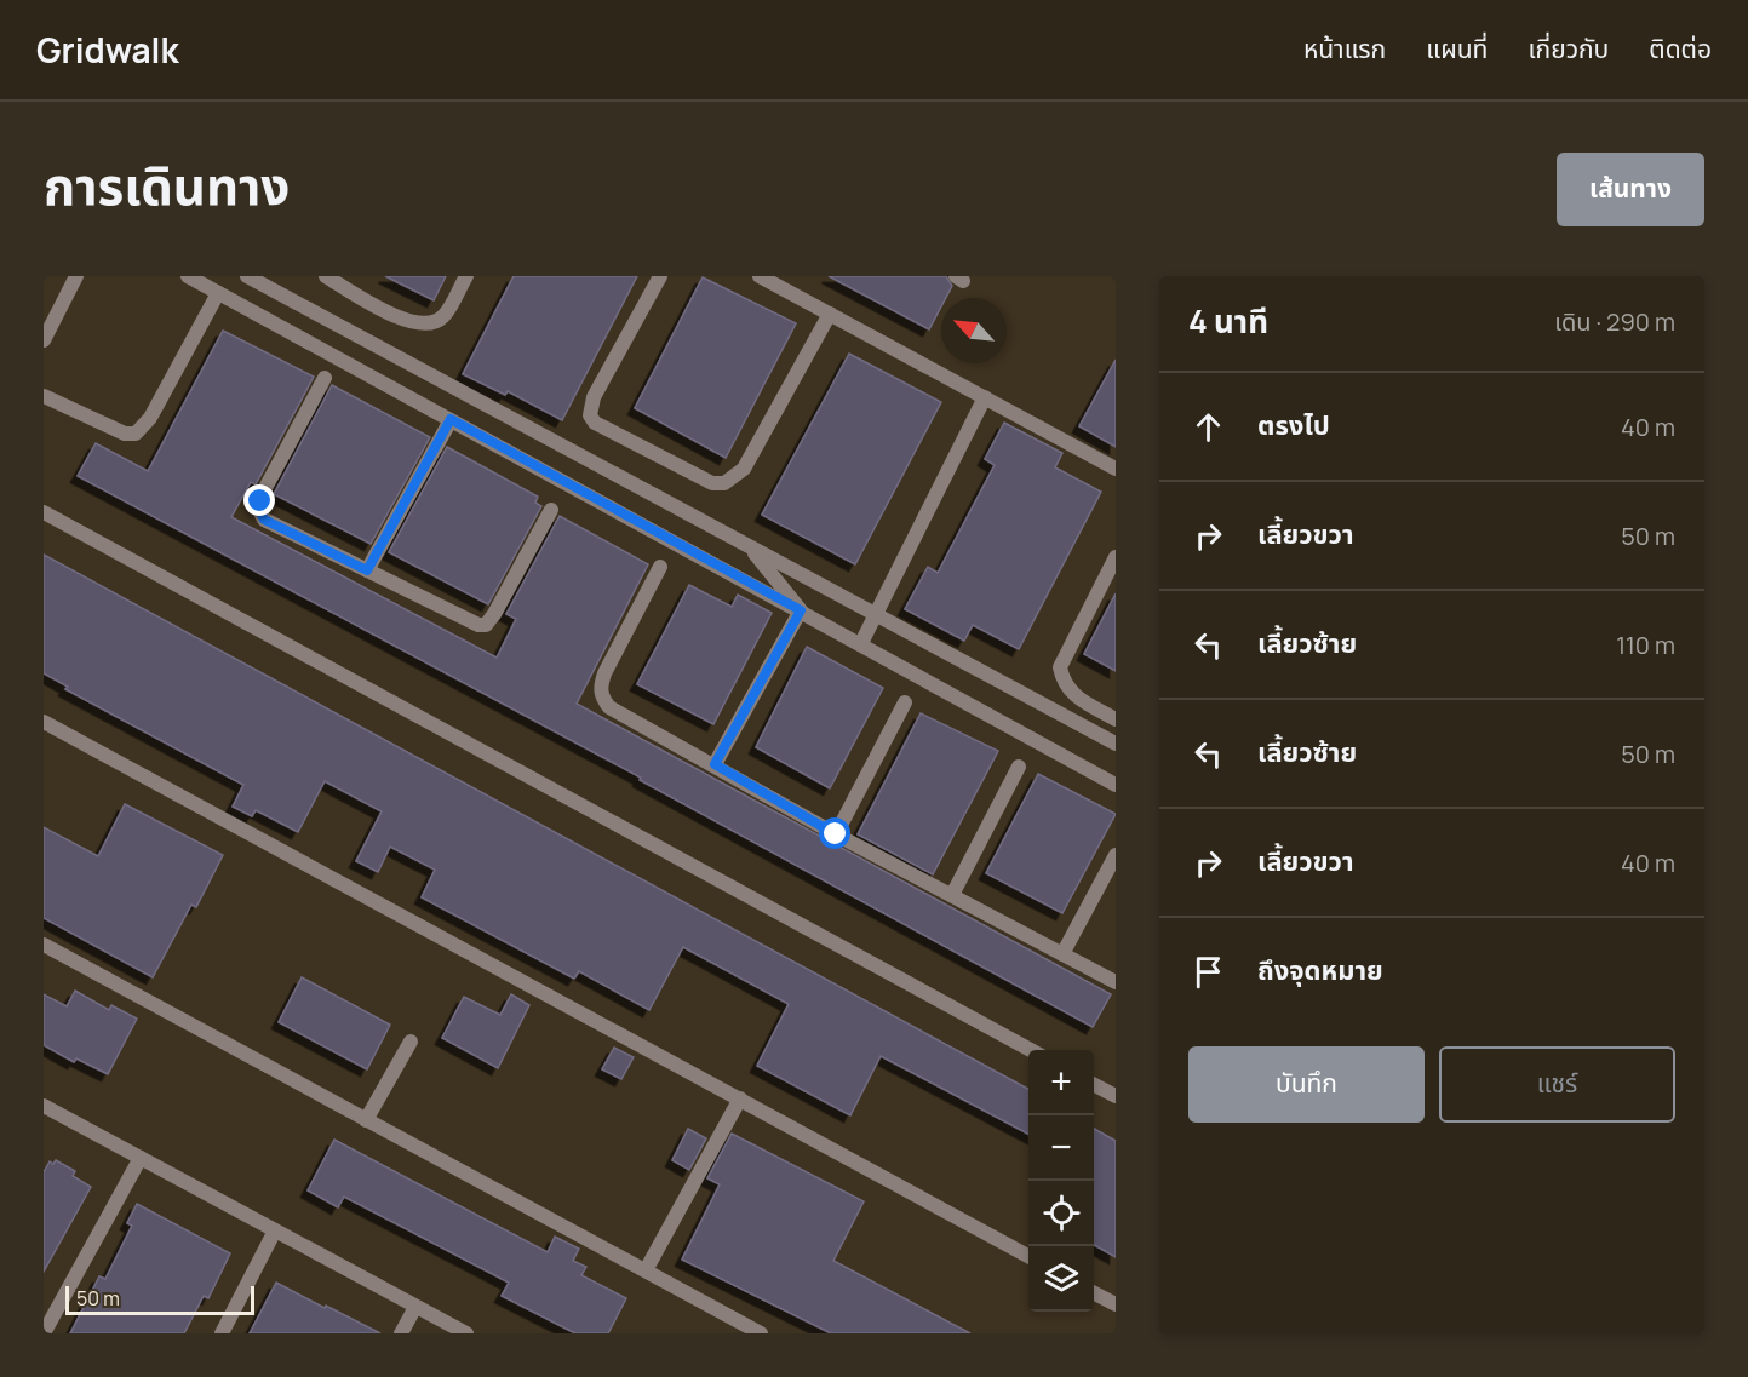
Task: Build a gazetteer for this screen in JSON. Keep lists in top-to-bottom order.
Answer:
{
  "scale_bar": "50 m",
  "north": "top left",
  "page": {
    "header": "Gridwalk",
    "nav": [
      "หน้าแรก",
      "แผนที่",
      "เกี่ยวกับ",
      "ติดต่อ"
    ],
    "title": "การเดินทาง",
    "buttons": [
      "เส้นทาง",
      ["บันทึก", "แชร์"]
    ],
    "heading": ["4 นาที", "เดิน · 290 m"],
    "list": [
      ["ตรงไป", "40 m"],
      ["เลี้ยวขวา", "50 m"],
      ["เลี้ยวซ้าย", "110 m"],
      ["เลี้ยวซ้าย", "50 m"],
      ["เลี้ยวขวา", "40 m"],
      "ถึงจุดหมาย"
    ],
    "map_buttons": ["+", "−"],
    "scale": "50 m"
  }
}
